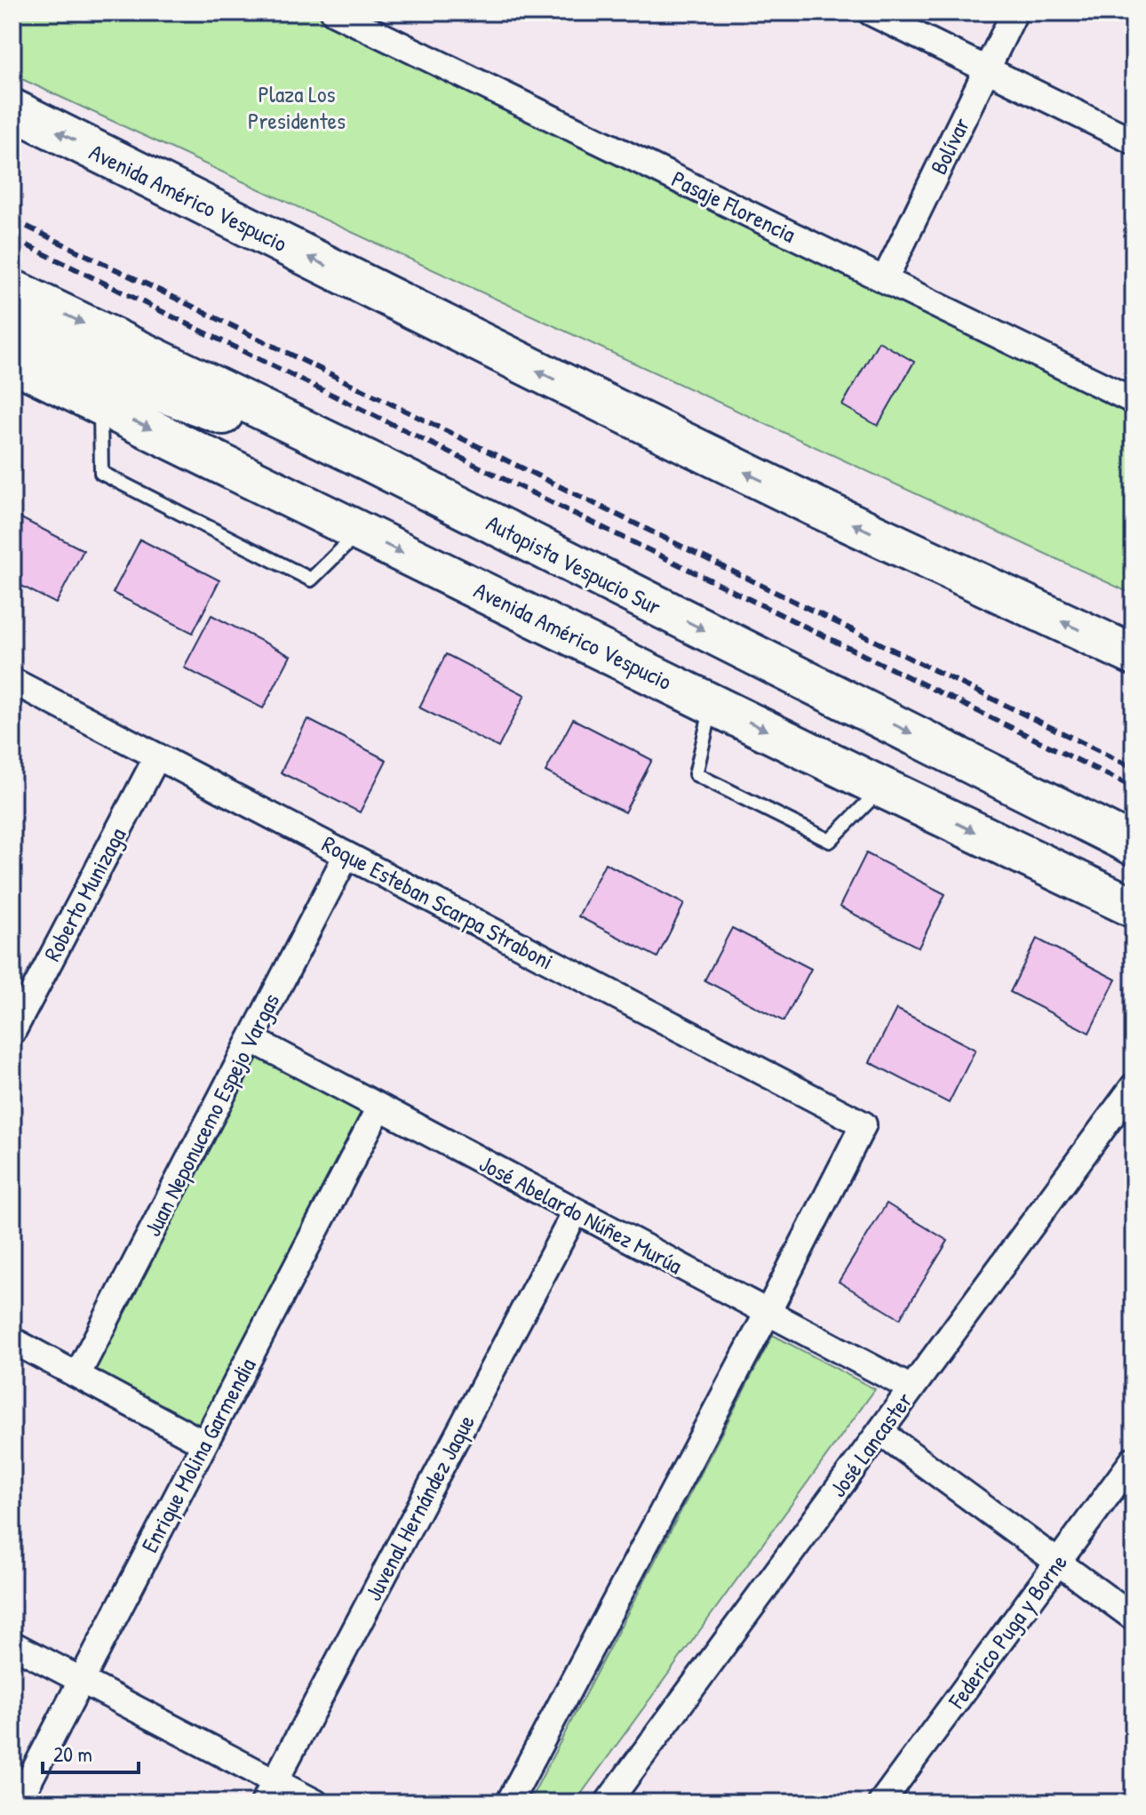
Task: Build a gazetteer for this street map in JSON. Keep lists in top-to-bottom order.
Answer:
{
  "streets": {
    "main road": ["Avenida Américo Vespucio", "Autopista Vespucio Sur"],
    "street": [
      "Bolívar",
      "Pasaje Florencia",
      "Roberto Munizaga",
      "Roque Esteban Scarpa Straboni",
      "Juan Neponucemo Espejo Vargas",
      "José Abelardo Núñez Murúa",
      "José Lancaster",
      "Enrique Molina Garmendia",
      "Juvenal Hernández Jaque",
      "Federico Puga y Borne"
    ]
  },
  "crossings": [
    ["Bolívar", "Pasaje Florencia"],
    ["Roberto Munizaga", "Roque Esteban Scarpa Straboni"],
    ["Roque Esteban Scarpa Straboni", "Juan Neponucemo Espejo Vargas"],
    ["Roque Esteban Scarpa Straboni", "José Abelardo Núñez Murúa"],
    ["Juan Neponucemo Espejo Vargas", "José Abelardo Núñez Murúa"],
    ["José Abelardo Núñez Murúa", "José Lancaster"],
    ["José Abelardo Núñez Murúa", "Enrique Molina Garmendia"],
    ["José Abelardo Núñez Murúa", "Juvenal Hernández Jaque"]
  ],
  "parks": ["Plaza Los Presidentes"],
  "scale_bar": "20 m"
}
